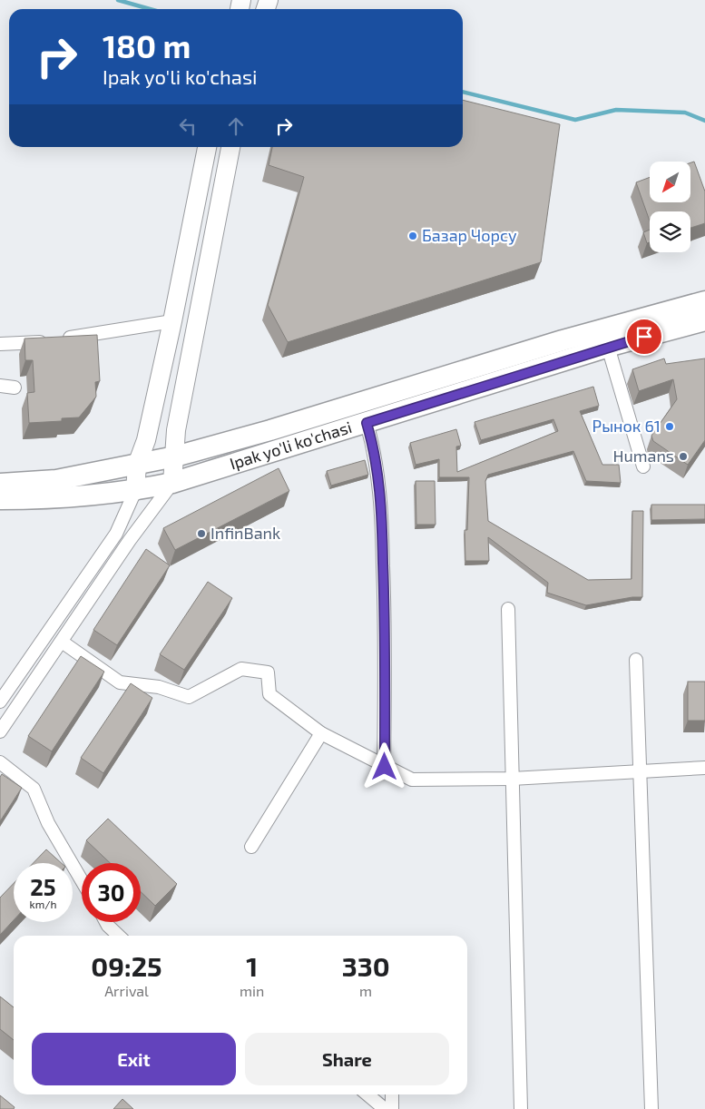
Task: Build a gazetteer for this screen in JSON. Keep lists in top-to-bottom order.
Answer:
{
  "streets": {
    "main road": ["Ipak yo'li ko'chasi"]
  },
  "places": [
    "Базар Чорсу",
    "Рынок 61",
    "Humans",
    "InfinBank"
  ],
  "north": "bottom left",
  "page": {
    "turn": ["180 m", "Ipak yo'li ko'chasi"],
    "speed": "25 km/h",
    "limit": "30",
    "eta": [
      "09:25",
      "Arrival",
      "1",
      "min",
      "330",
      "m"
    ],
    "buttons": ["Exit", "Share"]
  }
}
